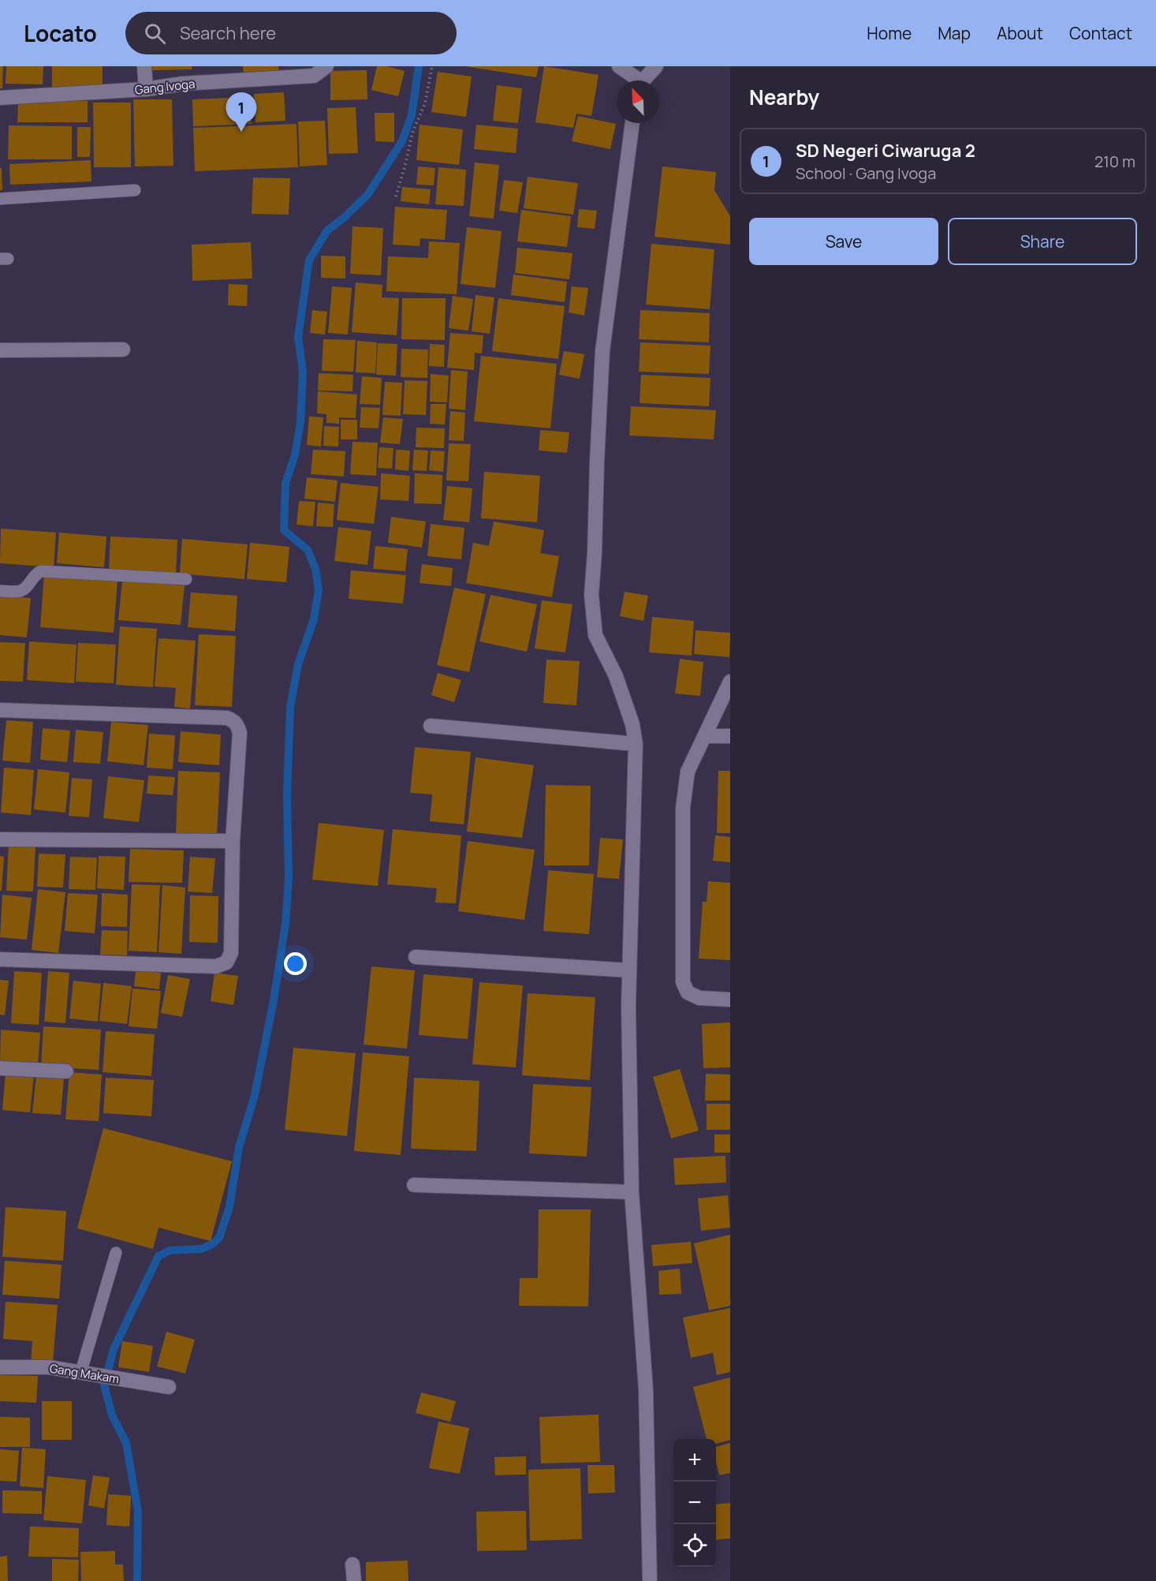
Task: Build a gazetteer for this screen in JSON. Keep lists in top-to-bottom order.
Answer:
{
  "streets": {
    "street": ["Gang Ivoga", "Gang Makam"]
  },
  "north": "top left",
  "page": {
    "header": "Locato",
    "search": "Search here",
    "nav": [
      "Home",
      "Map",
      "About",
      "Contact"
    ],
    "heading": "Nearby",
    "pins": "1",
    "list": [
      {
        "mark": "1",
        "name": "SD Negeri Ciwaruga 2",
        "note": "School · Gang Ivoga",
        "value": "210 m"
      }
    ],
    "buttons": ["Save", "Share"],
    "map_buttons": ["+", "−"]
  }
}
